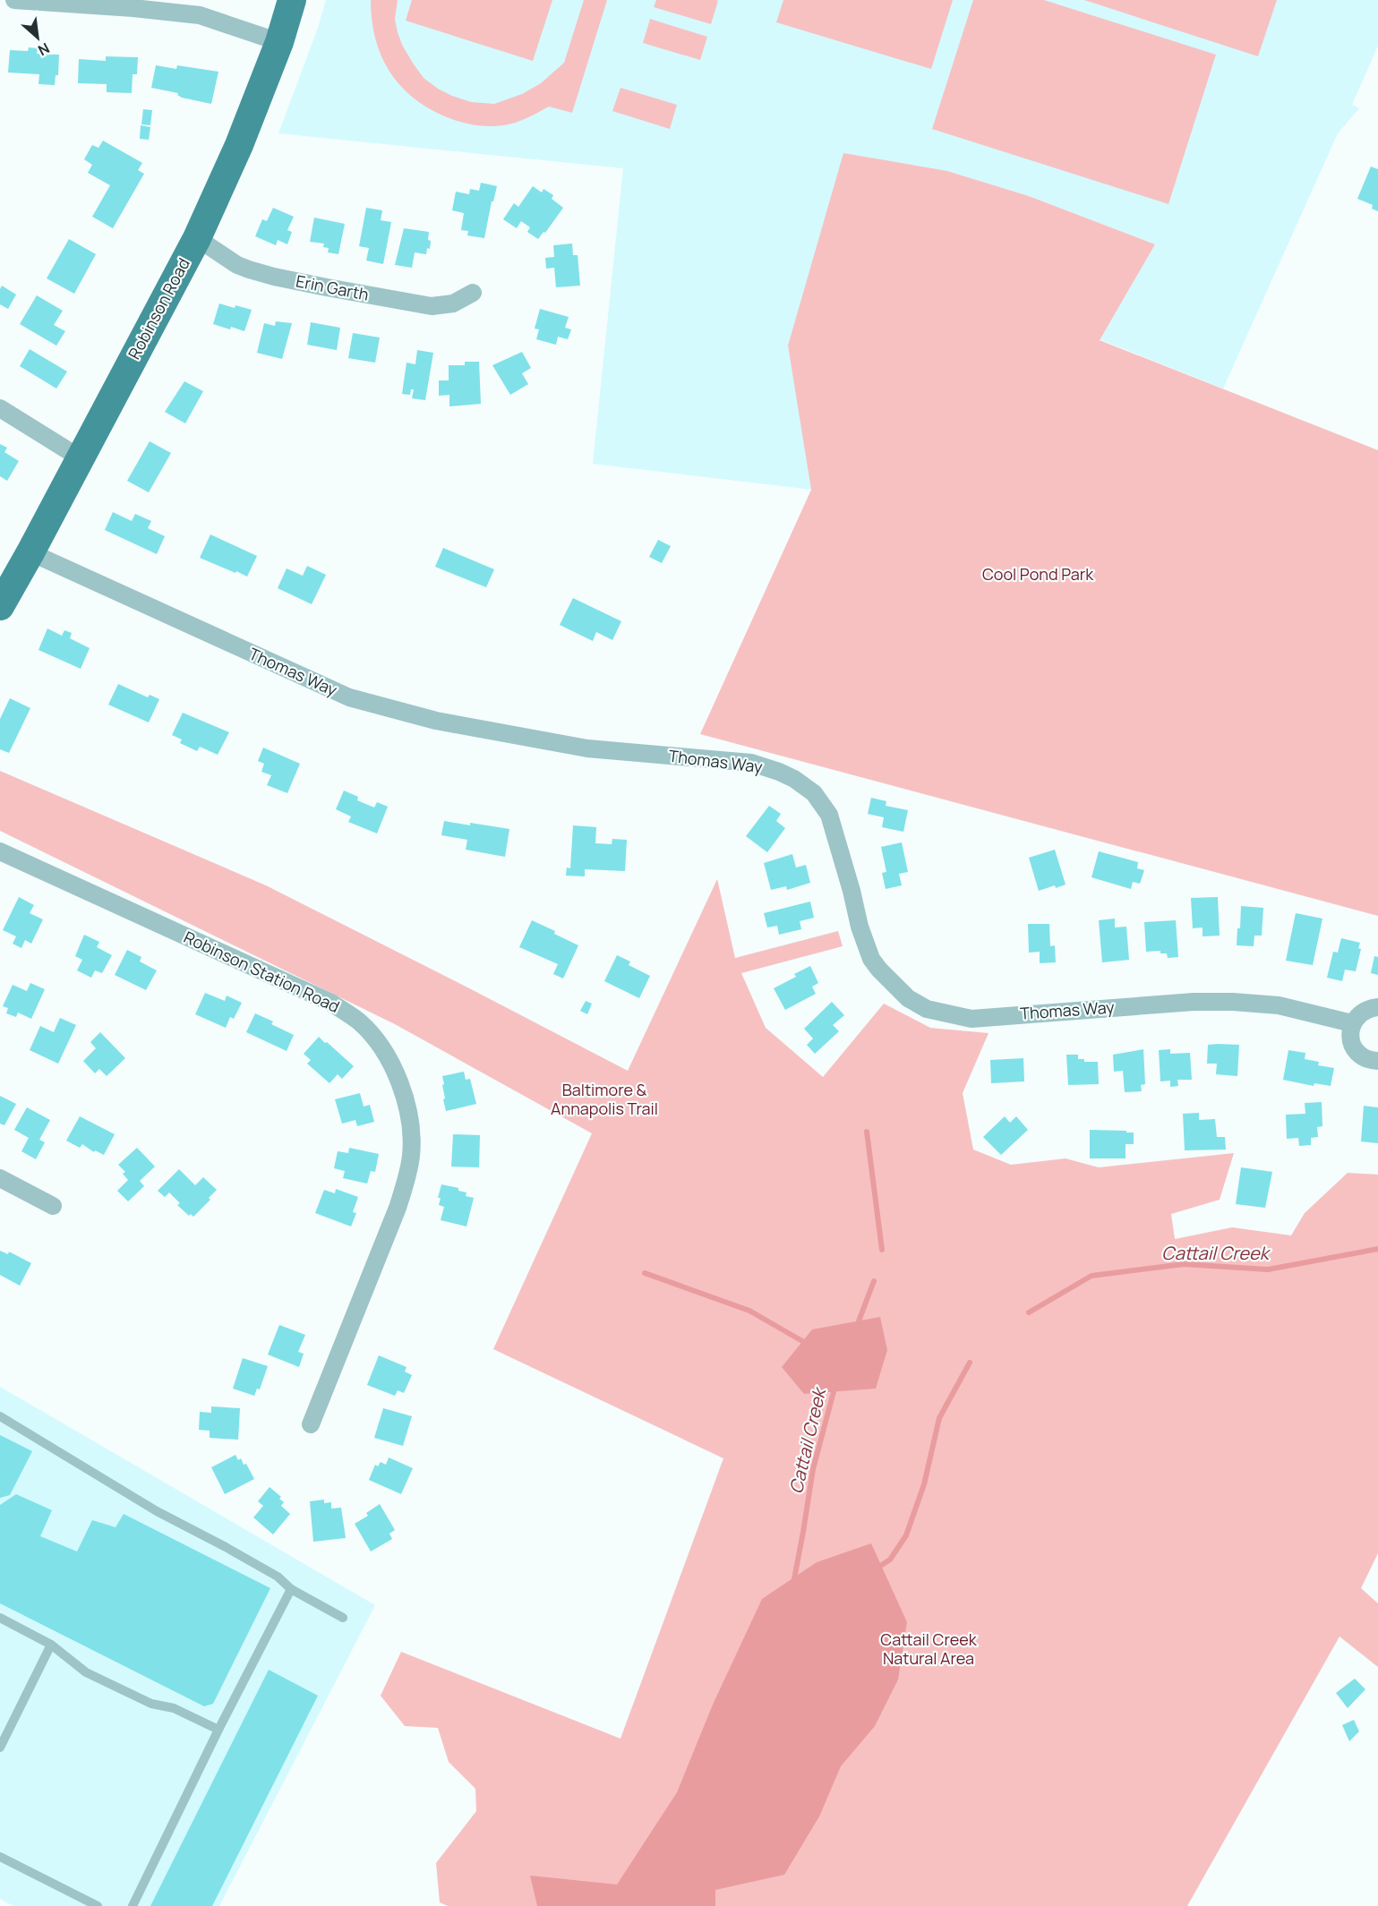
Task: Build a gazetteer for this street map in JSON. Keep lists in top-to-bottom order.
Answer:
{
  "streets": {
    "main road": ["Robinson Road"],
    "street": ["Erin Garth", "Thomas Way", "Robinson Station Road"]
  },
  "crossings": [
    ["Erin Garth", "Robinson Road"],
    ["Robinson Road", "Thomas Way"]
  ],
  "water": ["Cattail Creek"],
  "parks": ["Cool Pond Park", "Baltimore & Annapolis Trail", "Cattail Creek Natural Area"],
  "north": "bottom right"
}
